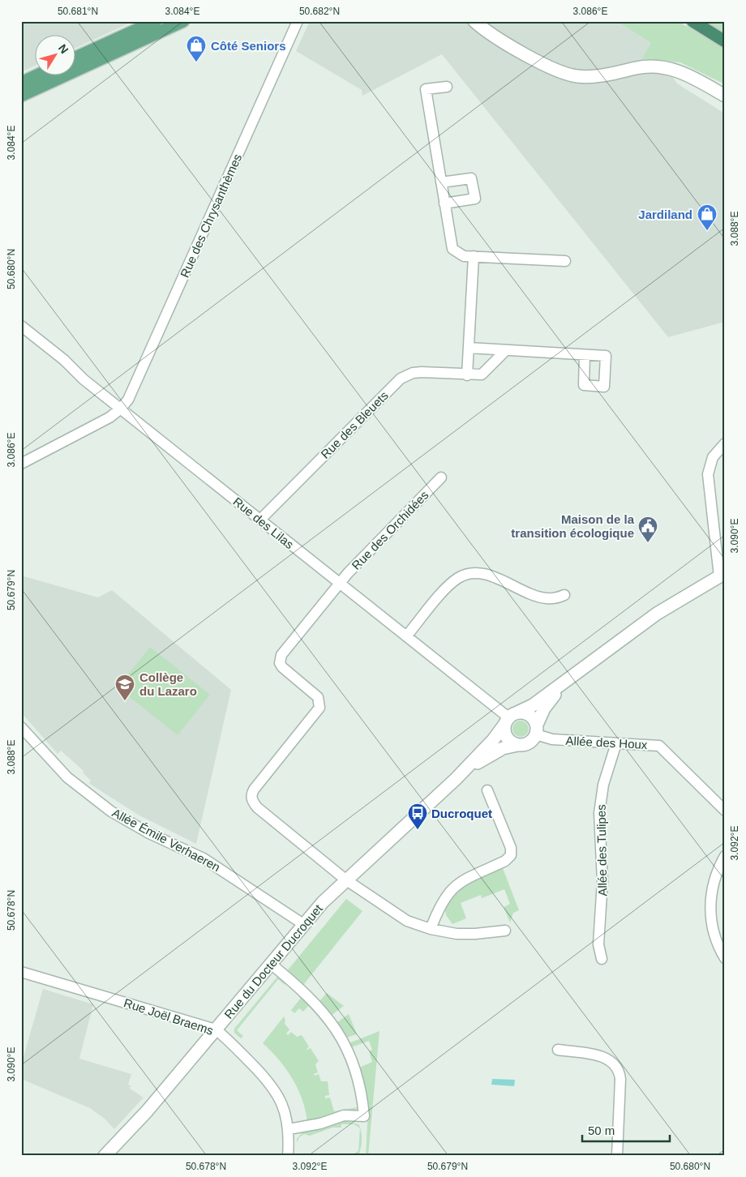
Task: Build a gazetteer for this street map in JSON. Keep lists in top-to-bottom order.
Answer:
{
  "streets": {
    "street": [
      "Rue des Chrysanthèmes",
      "Rue des Bleuets",
      "Rue des Lilas",
      "Rue des Orchidées",
      "Allée des Houx",
      "Allée Émile Verhaeren",
      "Allée des Tulipes",
      "Rue du Docteur Ducroquet",
      "Rue Joël Braems"
    ]
  },
  "crossings": [
    ["Rue des Chrysanthèmes", "Rue des Lilas"],
    ["Rue des Bleuets", "Rue des Lilas"],
    ["Rue des Lilas", "Rue des Orchidées"],
    ["Rue des Lilas", "Allée des Houx"],
    ["Rue des Lilas", "Rue du Docteur Ducroquet"],
    ["Rue des Orchidées", "Rue du Docteur Ducroquet"],
    ["Allée des Houx", "Allée des Tulipes"],
    ["Allée des Houx", "Rue du Docteur Ducroquet"],
    ["Allée Émile Verhaeren", "Rue du Docteur Ducroquet"],
    ["Rue du Docteur Ducroquet", "Rue Joël Braems"]
  ],
  "places": {
    "shop": ["Côté Seniors", "Jardiland"],
    "public building": ["Maison de la transition écologique"],
    "school or university": ["Collège du Lazaro"],
    "bus stop": ["Ducroquet"]
  },
  "scale_bar": "50 m",
  "north": "top right",
  "coordinates": [
    "50.681°N",
    "3.084°E",
    "50.682°N",
    "3.086°E",
    "3.088°E",
    "50.680°N",
    "3.090°E",
    "50.679°N",
    "3.092°E",
    "50.678°N"
  ]
}
